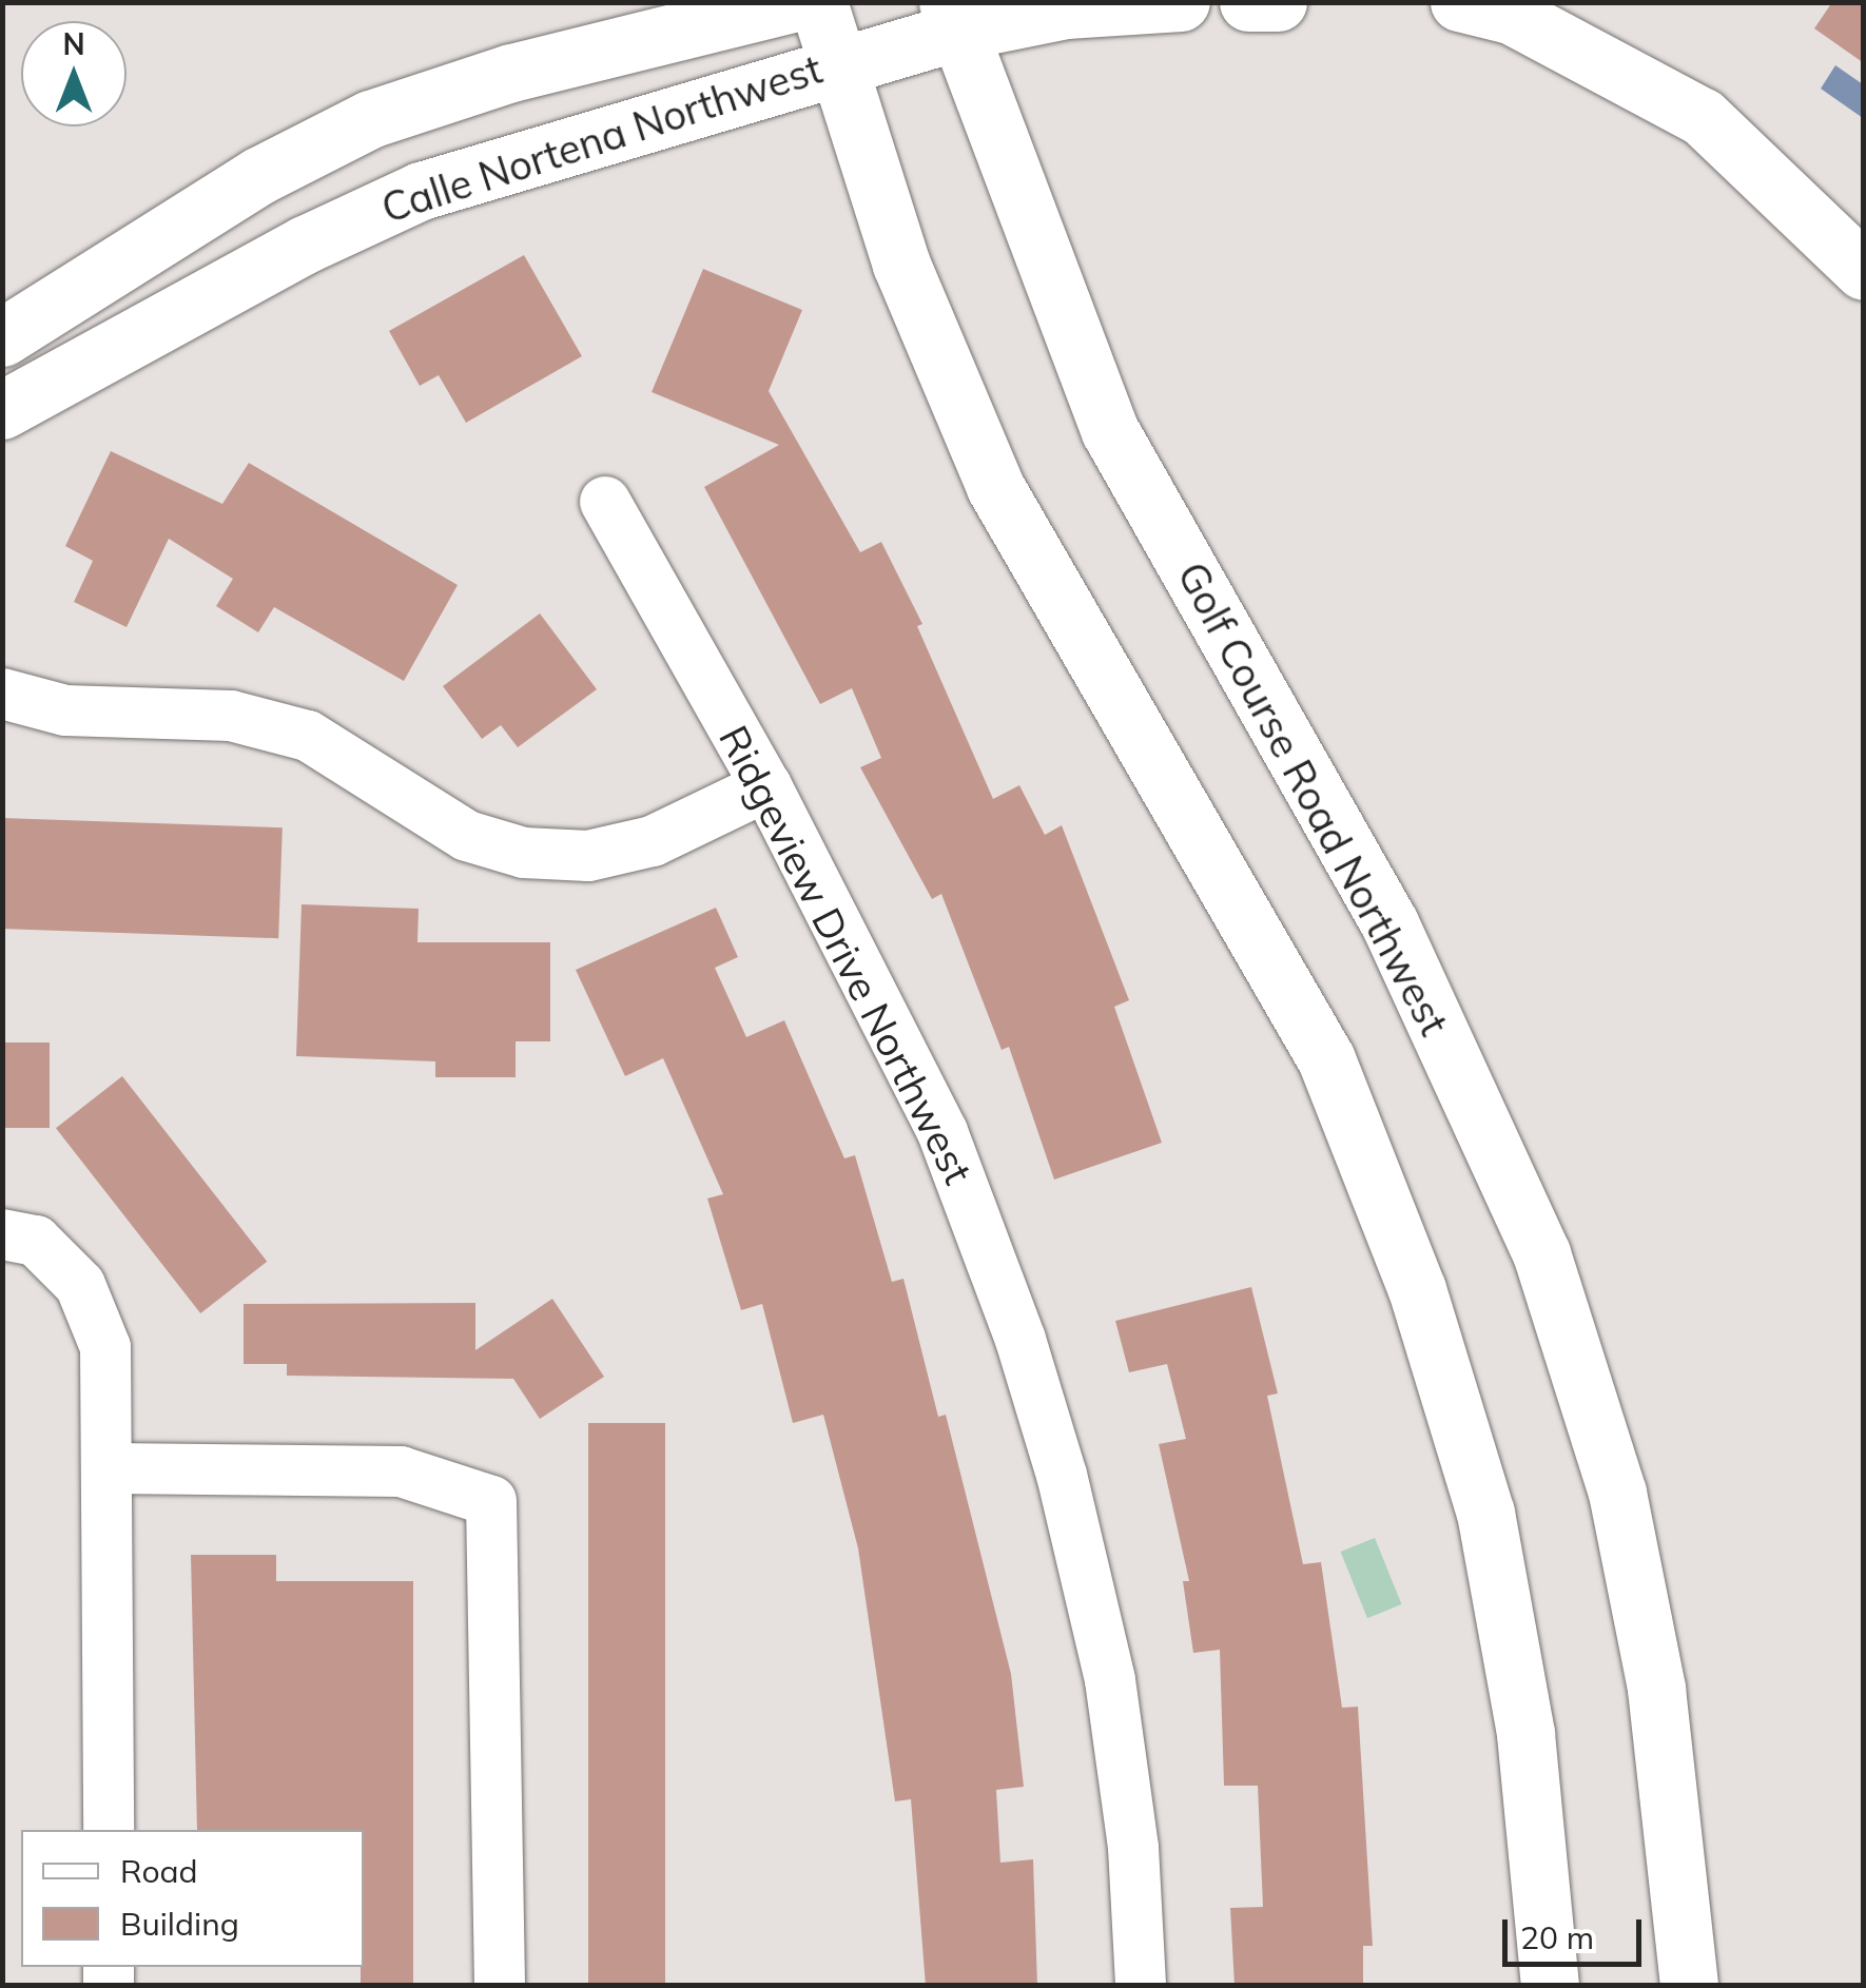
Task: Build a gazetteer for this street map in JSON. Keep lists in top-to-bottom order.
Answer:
{
  "streets": {
    "main road": ["Calle Nortena Northwest", "Golf Course Road Northwest"],
    "street": ["Ridgeview Drive Northwest"]
  },
  "crossings": [
    ["Calle Nortena Northwest", "Golf Course Road Northwest"]
  ],
  "legend": ["Road", "Building"],
  "scale_bar": "20 m",
  "north": "top"
}
